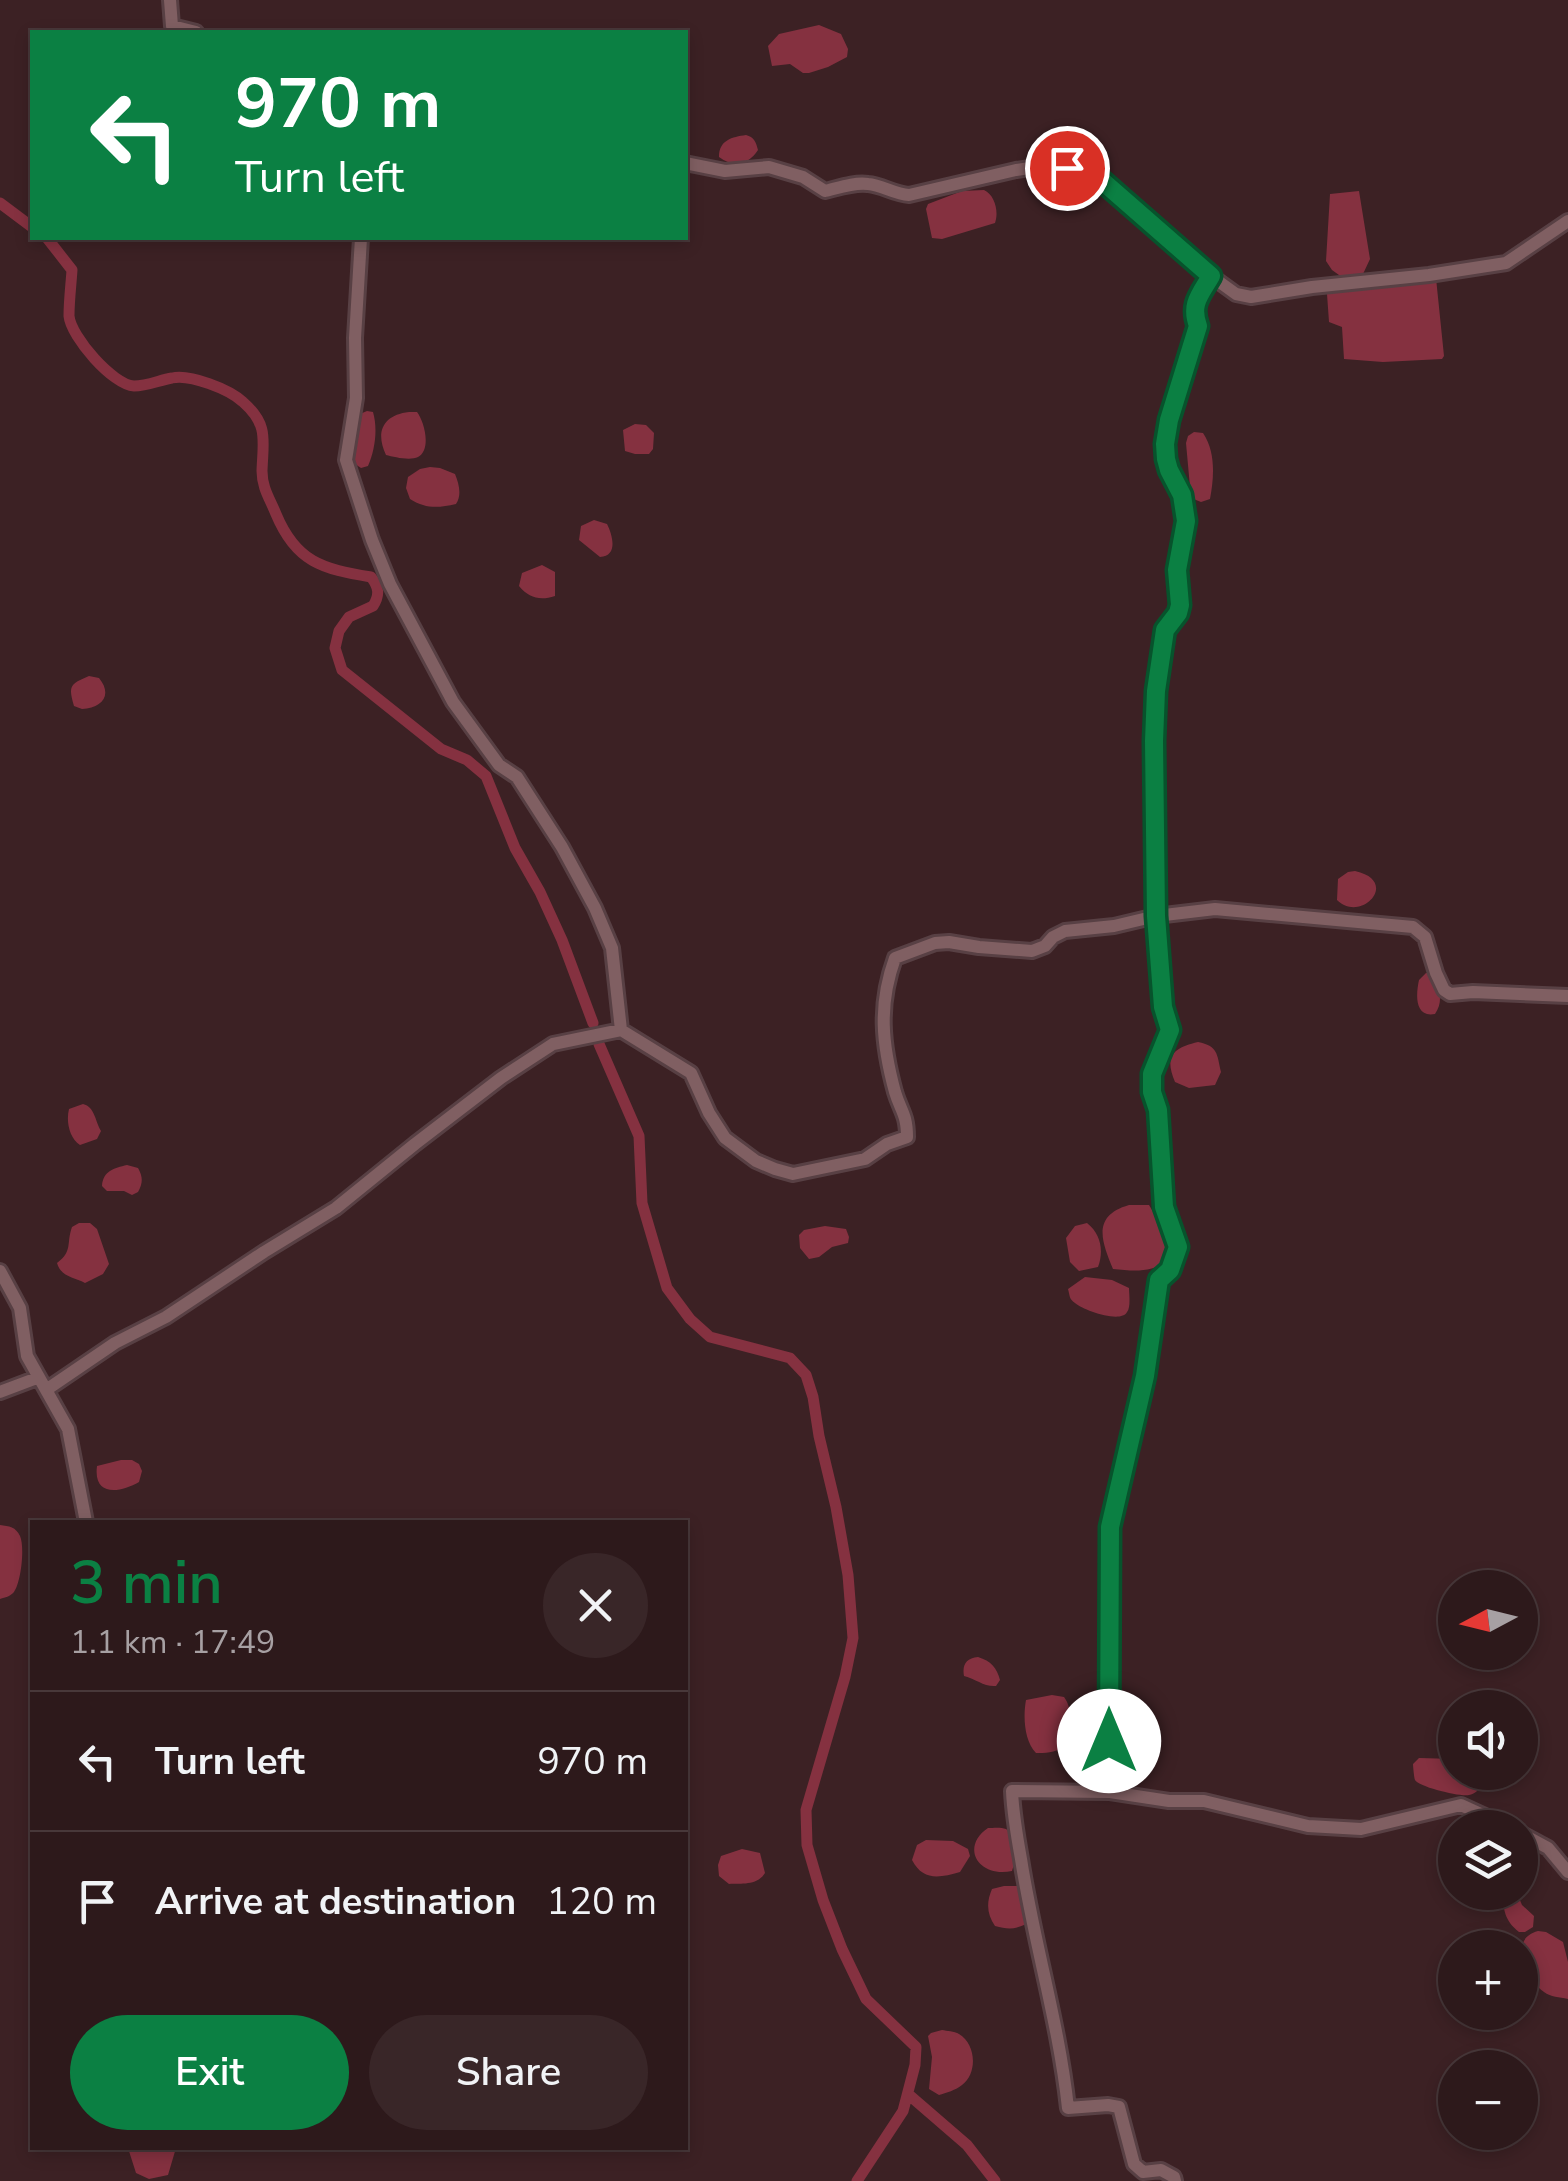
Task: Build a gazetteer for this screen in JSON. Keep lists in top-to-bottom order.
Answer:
{
  "north": "left",
  "page": {
    "turn": ["970 m", "Turn left"],
    "heading": ["3 min", "1.1 km · 17:49"],
    "map_buttons": ["+", "−"],
    "list": [
      {
        "name": "Turn left",
        "value": "970 m"
      },
      {
        "name": "Arrive at destination",
        "value": "120 m"
      }
    ],
    "buttons": ["Exit", "Share"]
  }
}
